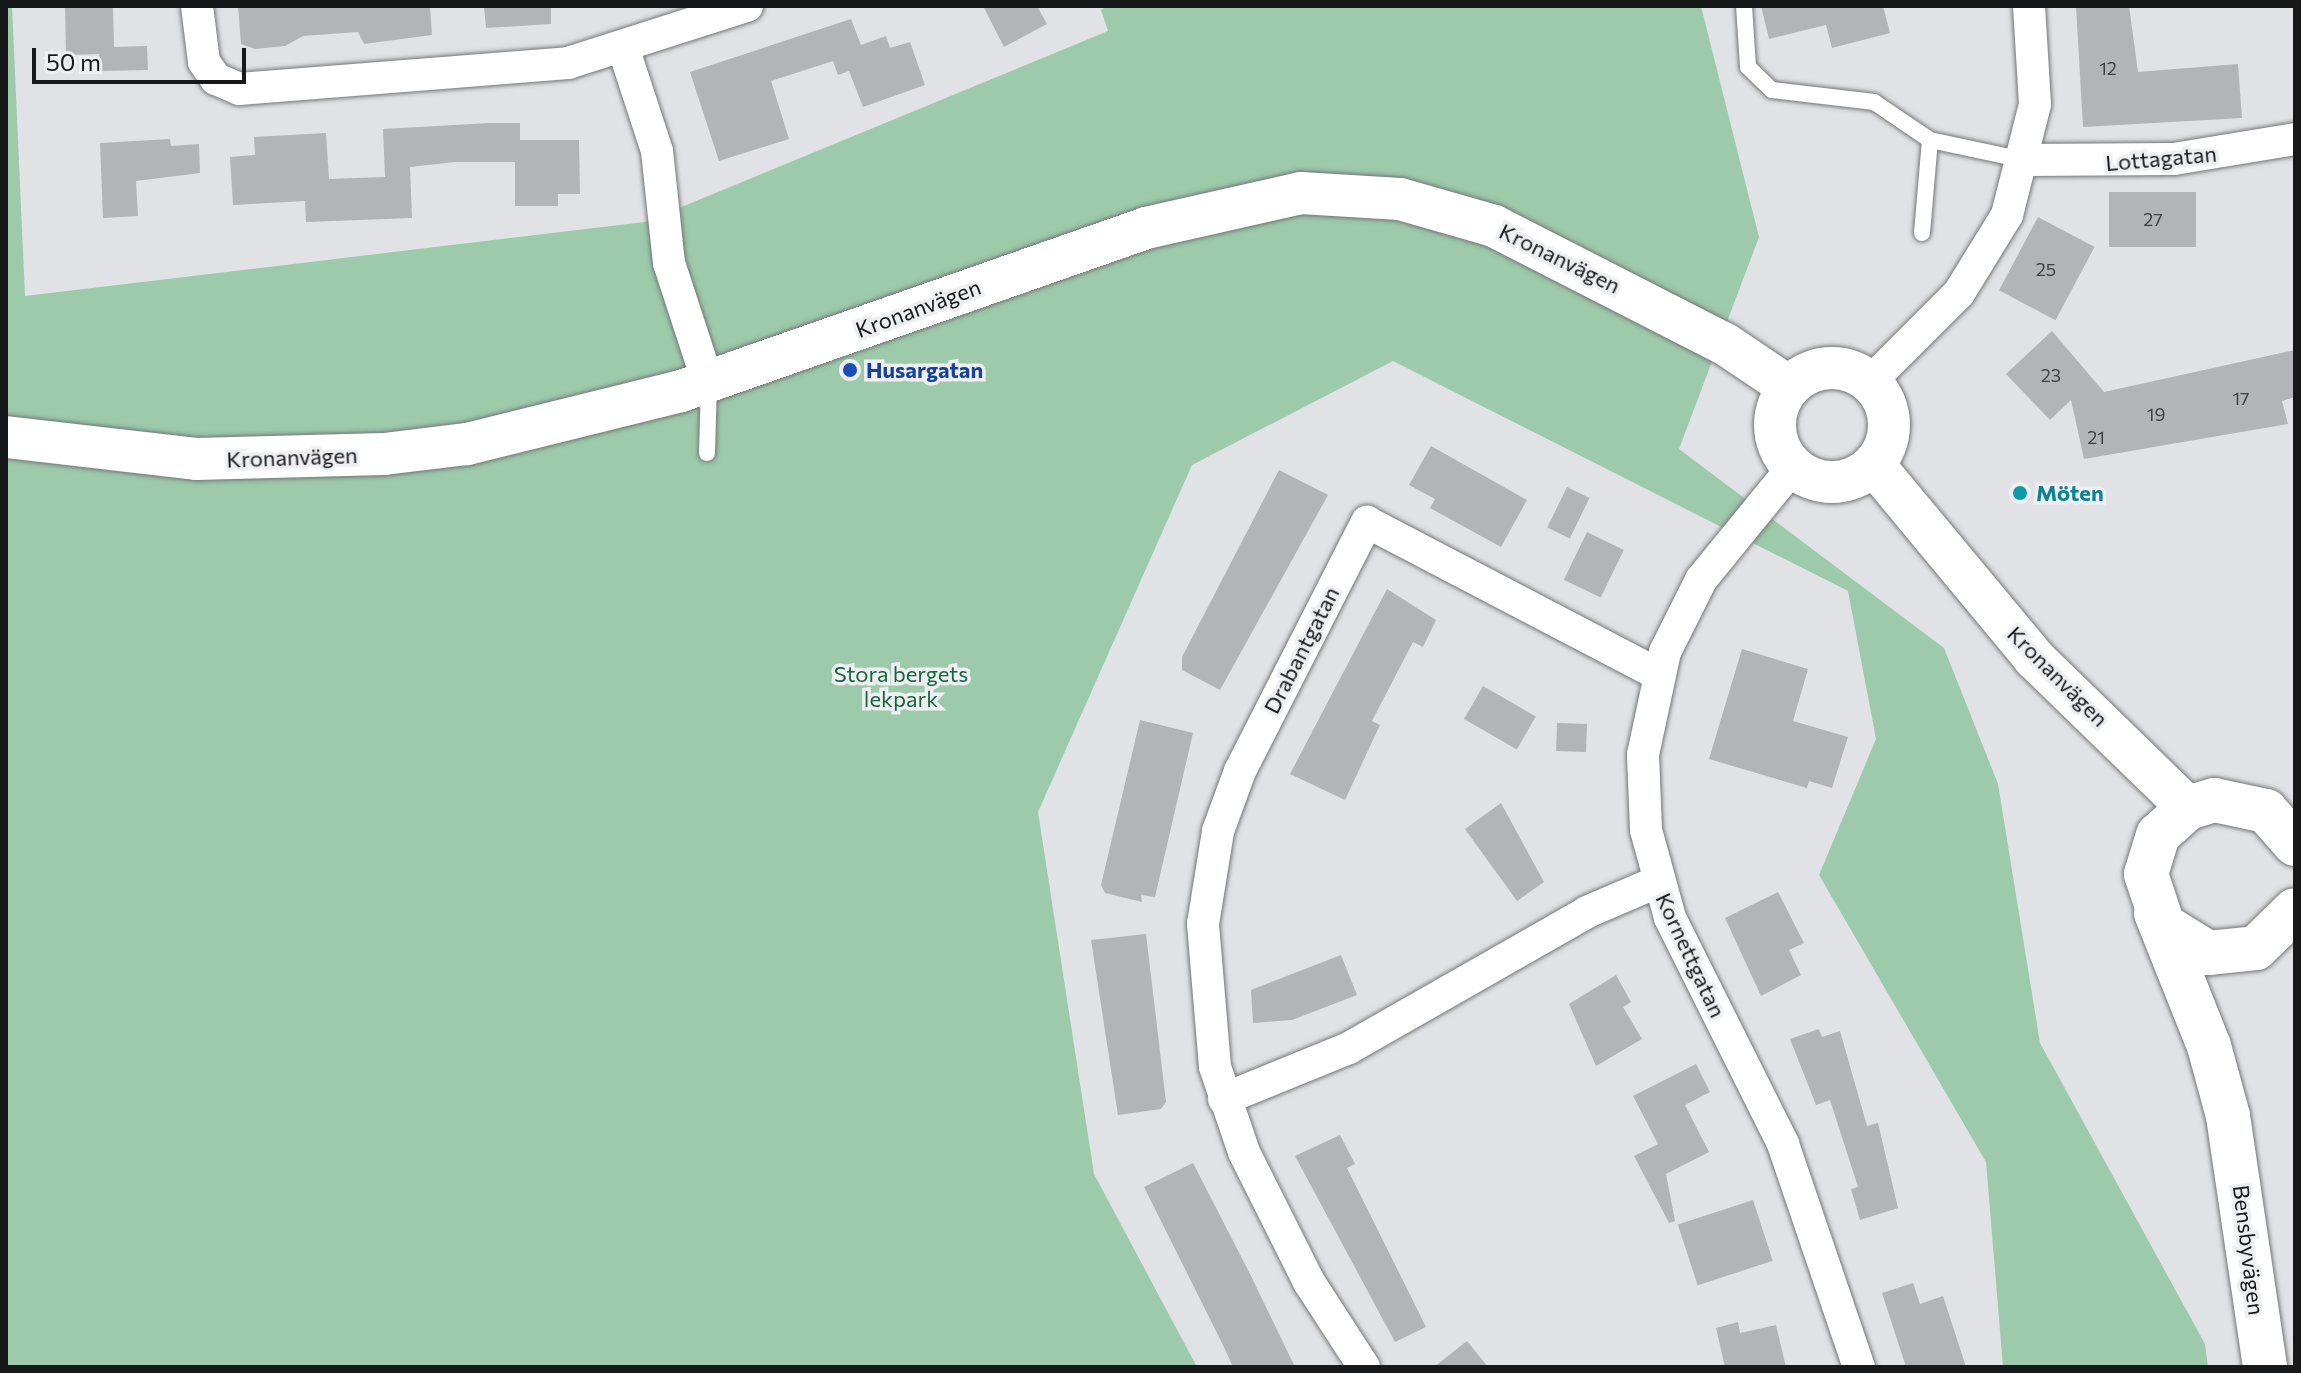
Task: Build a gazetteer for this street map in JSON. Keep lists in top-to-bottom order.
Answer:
{
  "streets": {
    "main road": ["Bensbyvägen"],
    "street": [
      "Lottagatan",
      "Kronanvägen",
      "Drabantgatan",
      "Kornettgatan"
    ]
  },
  "crossings": [
    ["Kronanvägen", "Kornettgatan"],
    ["Kronanvägen", "Bensbyvägen"],
    ["Drabantgatan", "Kornettgatan"]
  ],
  "parks": ["Stora bergets lekpark"],
  "places": ["Husargatan", "Möten"],
  "house_numbers": [
    "12",
    "27",
    "25",
    "23",
    "17",
    "19",
    "21"
  ],
  "scale_bar": "50 m"
}
